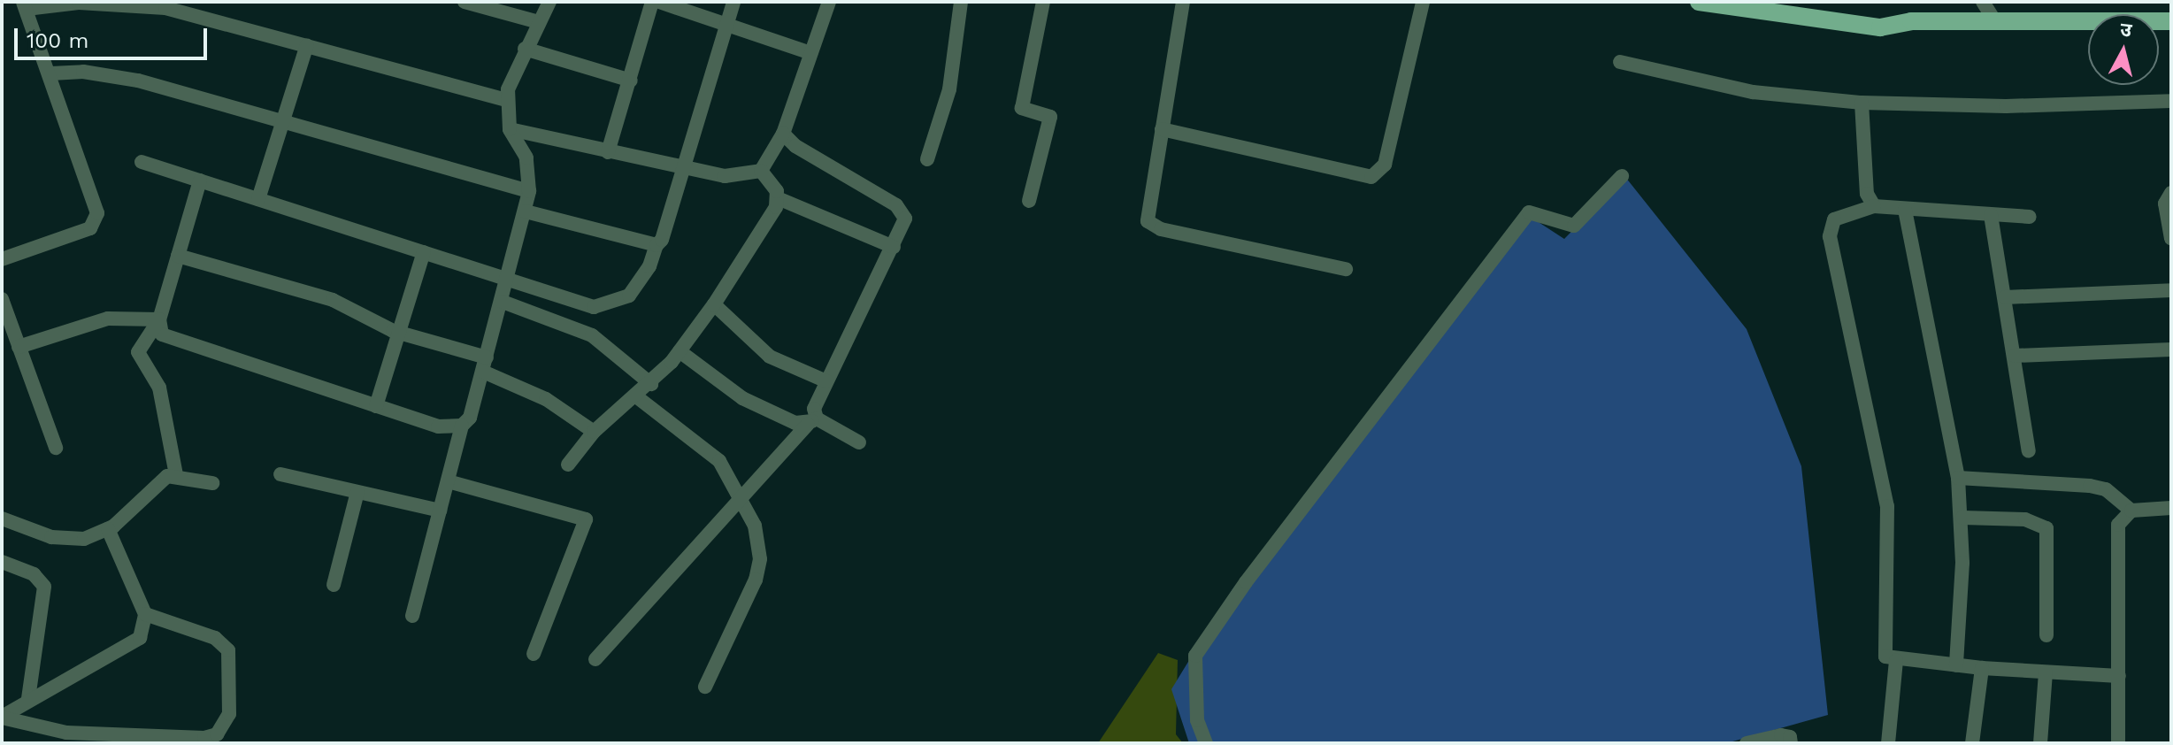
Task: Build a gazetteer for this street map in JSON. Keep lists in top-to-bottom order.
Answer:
{
  "scale_bar": "100 m",
  "north": "top"
}
